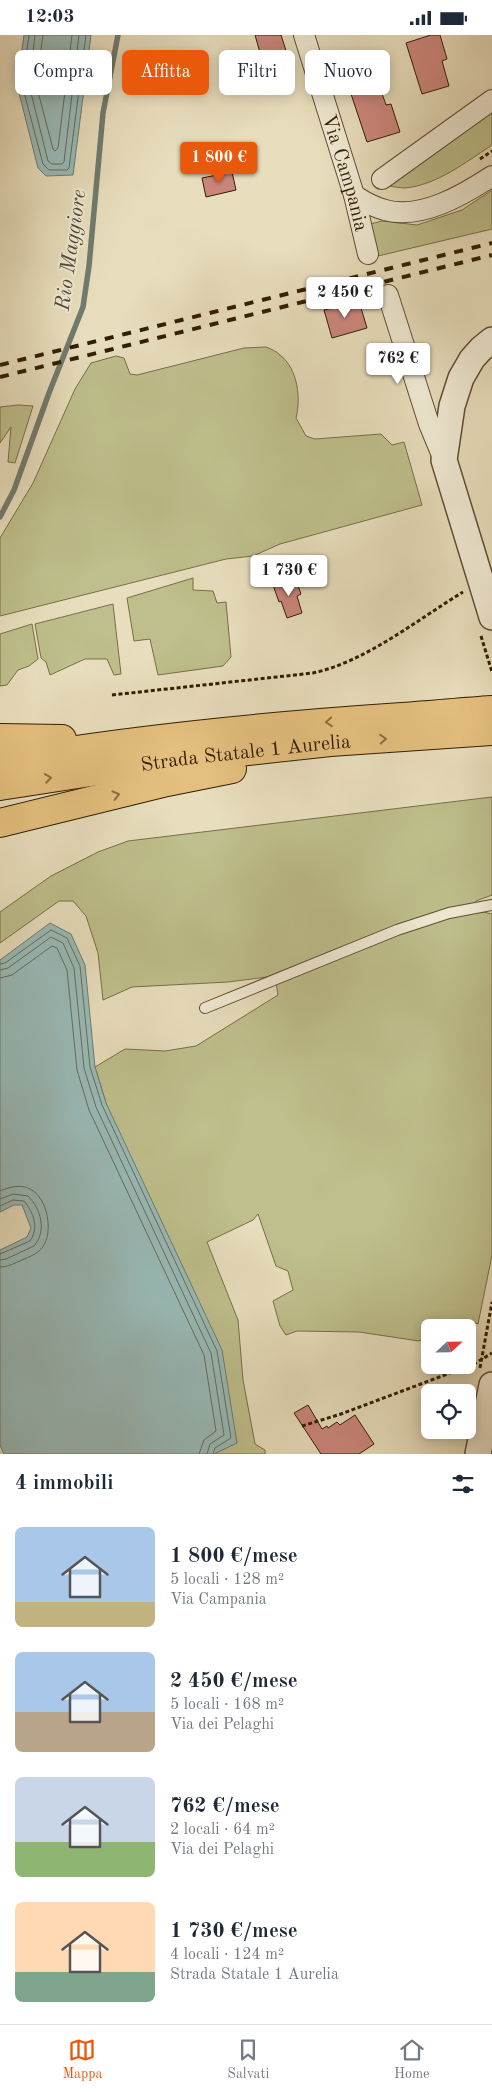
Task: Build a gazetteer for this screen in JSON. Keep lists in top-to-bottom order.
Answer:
{
  "streets": {
    "highway": ["Strada Statale 1 Aurelia"],
    "street": ["Via Campania"]
  },
  "water": ["Rio Maggiore"],
  "north": "right",
  "page": {
    "status": "12:03",
    "chip": [
      "Compra",
      "Affitta",
      "Filtri",
      "Nuovo"
    ],
    "price": [
      "1 800 €",
      "2 450 €",
      "762 €",
      "1 730 €"
    ],
    "heading": "4 immobili",
    "list": [
      {
        "name": "1 800 €/mese",
        "note": "5 locali · 128 m² · Via Campania"
      },
      {
        "name": "2 450 €/mese",
        "note": "5 locali · 168 m² · Via dei Pelaghi"
      },
      {
        "name": "762 €/mese",
        "note": "2 locali · 64 m² · Via dei Pelaghi"
      },
      {
        "name": "1 730 €/mese",
        "note": "4 locali · 124 m² · Strada Statale 1 Aurelia"
      }
    ],
    "tabs": ["Mappa", "Salvati", "Home"]
  }
}
